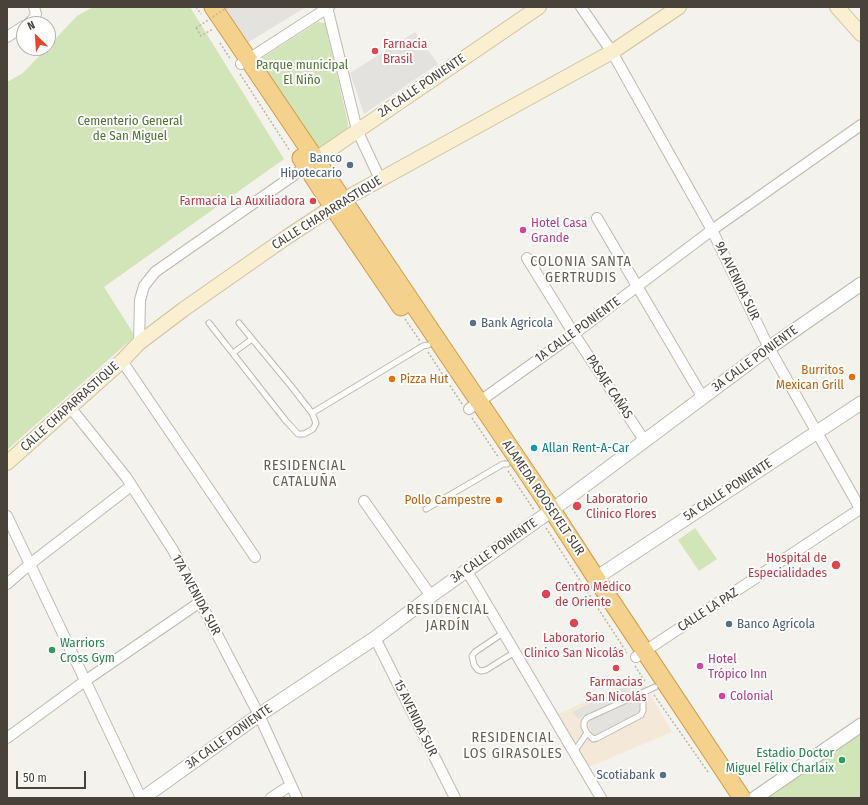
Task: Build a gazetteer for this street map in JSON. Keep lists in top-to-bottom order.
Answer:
{
  "streets": {
    "highway": ["ALAMEDA ROOSEVELT SUR"],
    "main road": ["2A CALLE PONIENTE", "CALLE CHAPARRASTIQUE"],
    "street": [
      "9A AVENIDA SUR",
      "1A CALLE PONIENTE",
      "3A CALLE PONIENTE",
      "PASAJE CAÑAS",
      "5A CALLE PONIENTE",
      "17A AVENIDA SUR",
      "CALLE LA PAZ",
      "15 AVENIDA SUR"
    ]
  },
  "crossings": [
    ["2A CALLE PONIENTE", "CALLE CHAPARRASTIQUE"],
    ["CALLE CHAPARRASTIQUE", "9A AVENIDA SUR"],
    ["CALLE CHAPARRASTIQUE", "ALAMEDA ROOSEVELT SUR"],
    ["CALLE CHAPARRASTIQUE", "17A AVENIDA SUR"],
    ["9A AVENIDA SUR", "1A CALLE PONIENTE"],
    ["9A AVENIDA SUR", "3A CALLE PONIENTE"],
    ["9A AVENIDA SUR", "5A CALLE PONIENTE"],
    ["9A AVENIDA SUR", "CALLE LA PAZ"],
    ["1A CALLE PONIENTE", "PASAJE CAÑAS"],
    ["1A CALLE PONIENTE", "ALAMEDA ROOSEVELT SUR"],
    ["3A CALLE PONIENTE", "PASAJE CAÑAS"],
    ["3A CALLE PONIENTE", "ALAMEDA ROOSEVELT SUR"],
    ["3A CALLE PONIENTE", "17A AVENIDA SUR"],
    ["3A CALLE PONIENTE", "15 AVENIDA SUR"],
    ["5A CALLE PONIENTE", "ALAMEDA ROOSEVELT SUR"],
    ["ALAMEDA ROOSEVELT SUR", "CALLE LA PAZ"]
  ],
  "districts": [
    "COLONIA SANTA GERTRUDIS",
    "RESIDENCIAL CATALUÑA",
    "RESIDENCIAL JARDÍN",
    "RESIDENCIAL LOS GIRASOLES"
  ],
  "parks": ["Parque municipal El Niño", "Cementerio General de San Miguel"],
  "places": [
    "Farnacia Brasil",
    "Banco Hipotecario",
    "Farmacia La Auxiliadora",
    "Hotel Casa Grande",
    "Bank Agricola",
    "Burritos Mexican Grill",
    "Pizza Hut",
    "Allan Rent-A-Car",
    "Pollo Campestre",
    "Laboratorio Clinico Flores",
    "Hospital de Especialidades",
    "Centro Médico de Oriente",
    "Laboratorio Clinico San Nicolás",
    "Banco Agrícola",
    "Warriors Cross Gym",
    "Hotel Trópico Inn",
    "Farmacias San Nicolás",
    "Colonial",
    "Estadio Doctor Miguel Félix Charlaix",
    "Scotiabank"
  ],
  "scale_bar": "50 m",
  "north": "top left"
}
